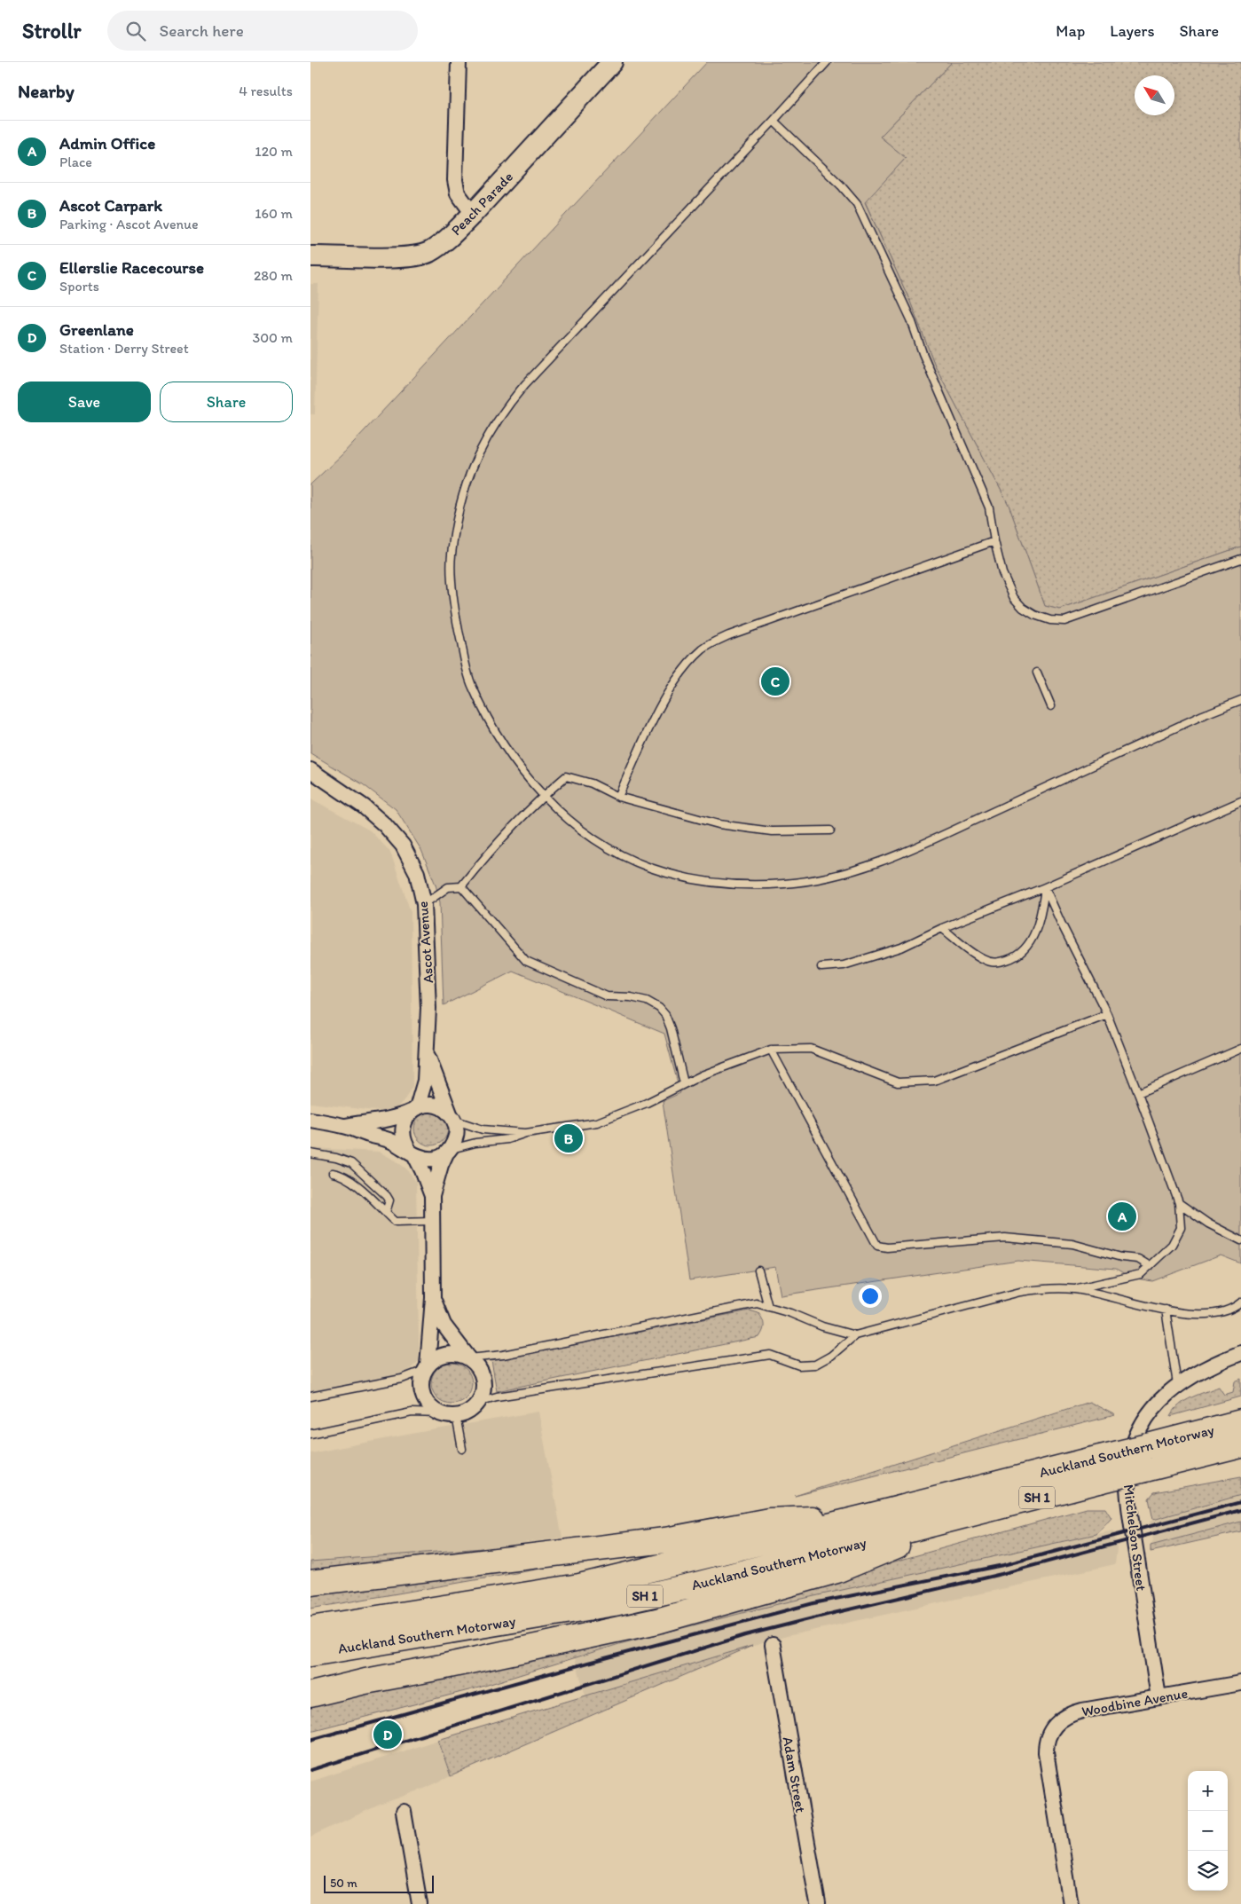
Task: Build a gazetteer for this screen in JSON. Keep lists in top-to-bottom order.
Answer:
{
  "streets": {
    "highway": ["Auckland Southern Motorway", "SH 1"],
    "main road": ["Peach Parade"],
    "street": [
      "Ascot Avenue",
      "Mitchelson Street",
      "Woodbine Avenue",
      "Adam Street"
    ]
  },
  "crossings": [
    ["Mitchelson Street", "Woodbine Avenue"]
  ],
  "scale_bar": "50 m",
  "north": "top left",
  "page": {
    "header": "Strollr",
    "search": "Search here",
    "nav": ["Map", "Layers", "Share"],
    "heading": ["Nearby", "4 results"],
    "list": [
      {
        "mark": "A",
        "name": "Admin Office",
        "note": "Place",
        "value": "120 m"
      },
      {
        "mark": "B",
        "name": "Ascot Carpark",
        "note": "Parking · Ascot Avenue",
        "value": "160 m"
      },
      {
        "mark": "C",
        "name": "Ellerslie Racecourse",
        "note": "Sports",
        "value": "280 m"
      },
      {
        "mark": "D",
        "name": "Greenlane",
        "note": "Station · Derry Street",
        "value": "300 m"
      }
    ],
    "buttons": ["Save", "Share"],
    "pins": [
      "C",
      "B",
      "A",
      "D"
    ],
    "map_buttons": ["+", "−"],
    "scale": "50 m"
  }
}
